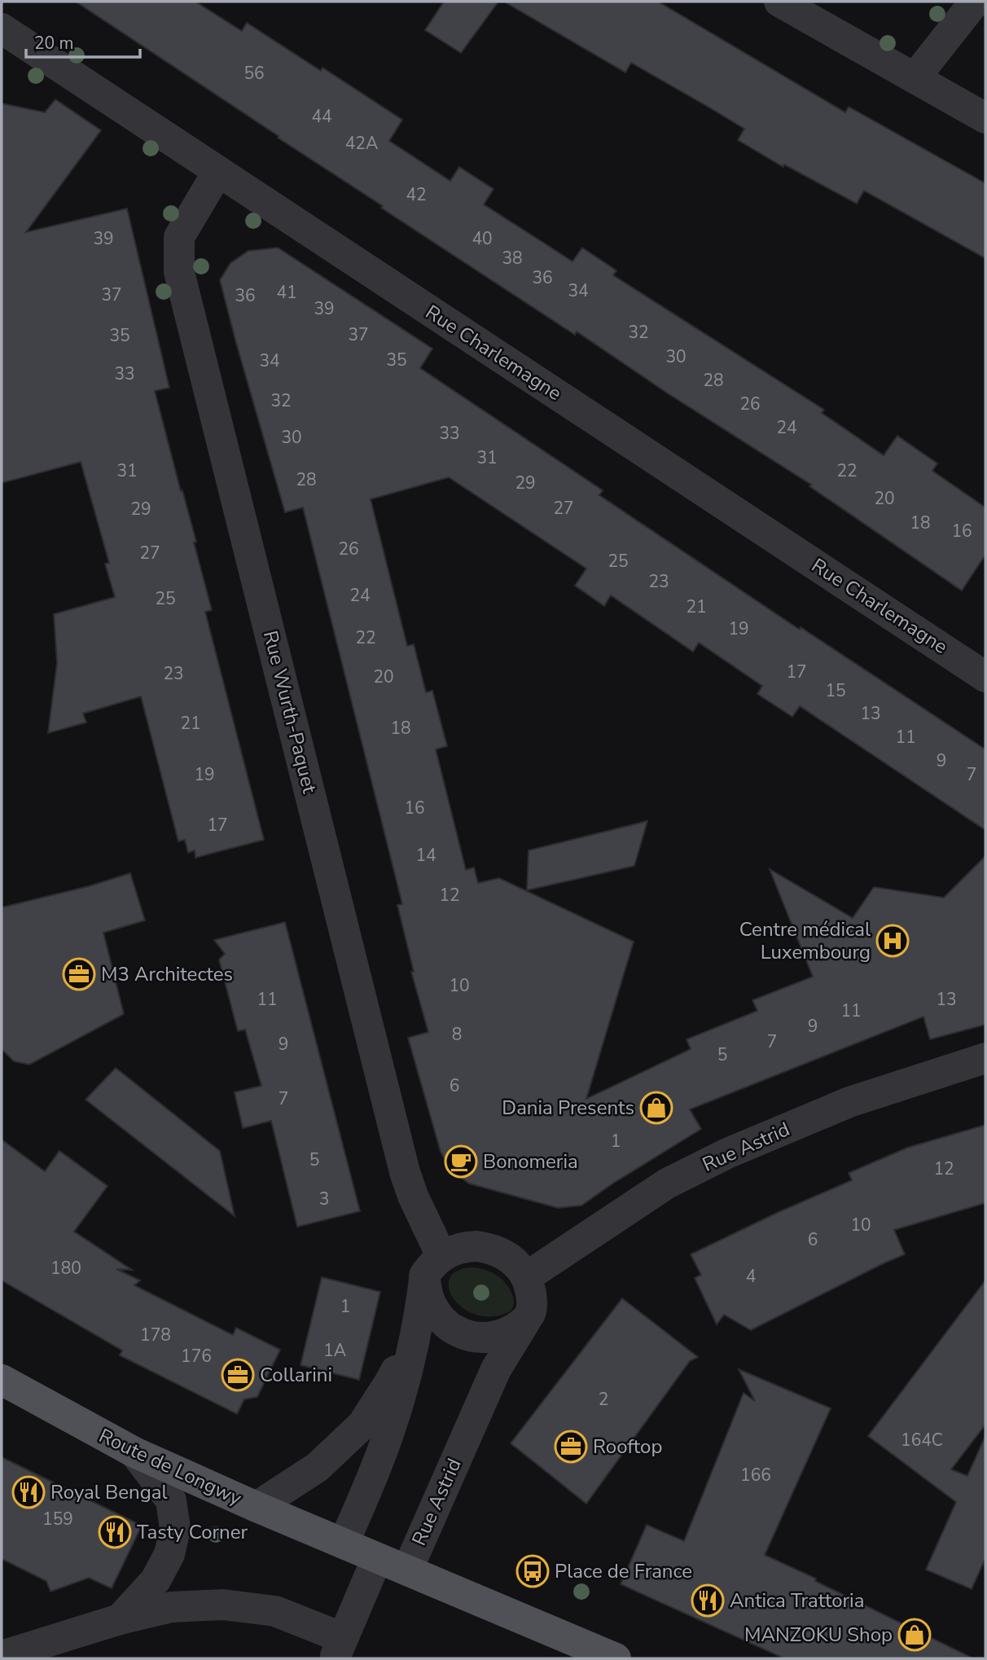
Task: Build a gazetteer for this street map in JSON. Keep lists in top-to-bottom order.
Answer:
{
  "streets": {
    "main road": ["Route de Longwy"],
    "street": ["Rue Charlemagne", "Rue Wurth-Paquet", "Rue Astrid"]
  },
  "crossings": [
    ["Rue Charlemagne", "Rue Wurth-Paquet"],
    ["Rue Wurth-Paquet", "Rue Astrid"],
    ["Rue Astrid", "Route de Longwy"]
  ],
  "places": {
    "hospital": ["Centre médical Luxembourg"],
    "office": ["M3 Architectes", "Collarini", "Rooftop"],
    "shop": ["Dania Presents", "MANZOKU Shop"],
    "cafe": ["Bonomeria"],
    "restaurant": ["Royal Bengal", "Tasty Corner", "Antica Trattoria"],
    "bus stop": ["Place de France"]
  },
  "house_numbers": [
    "56",
    "44",
    "42A",
    "42",
    "39",
    "40",
    "38",
    "36",
    "34",
    "41",
    "37",
    "36",
    "39",
    "32",
    "37",
    "35",
    "30",
    "35",
    "34",
    "33",
    "28",
    "32",
    "26",
    "24",
    "33",
    "30",
    "31",
    "31",
    "22",
    "28",
    "29",
    "20",
    "27",
    "29",
    "18",
    "16",
    "26",
    "27",
    "25",
    "23",
    "24",
    "25",
    "21",
    "19",
    "22",
    "17",
    "23",
    "20",
    "15",
    "13",
    "21",
    "18",
    "11",
    "9",
    "19",
    "7",
    "16",
    "17",
    "14",
    "12",
    "10",
    "11",
    "13",
    "11",
    "9",
    "8",
    "7",
    "9",
    "5",
    "6",
    "7",
    "1",
    "5",
    "12",
    "3",
    "10",
    "6",
    "180",
    "4",
    "1",
    "178",
    "1A",
    "176",
    "2",
    "164C",
    "166",
    "159"
  ],
  "scale_bar": "20 m"
}
